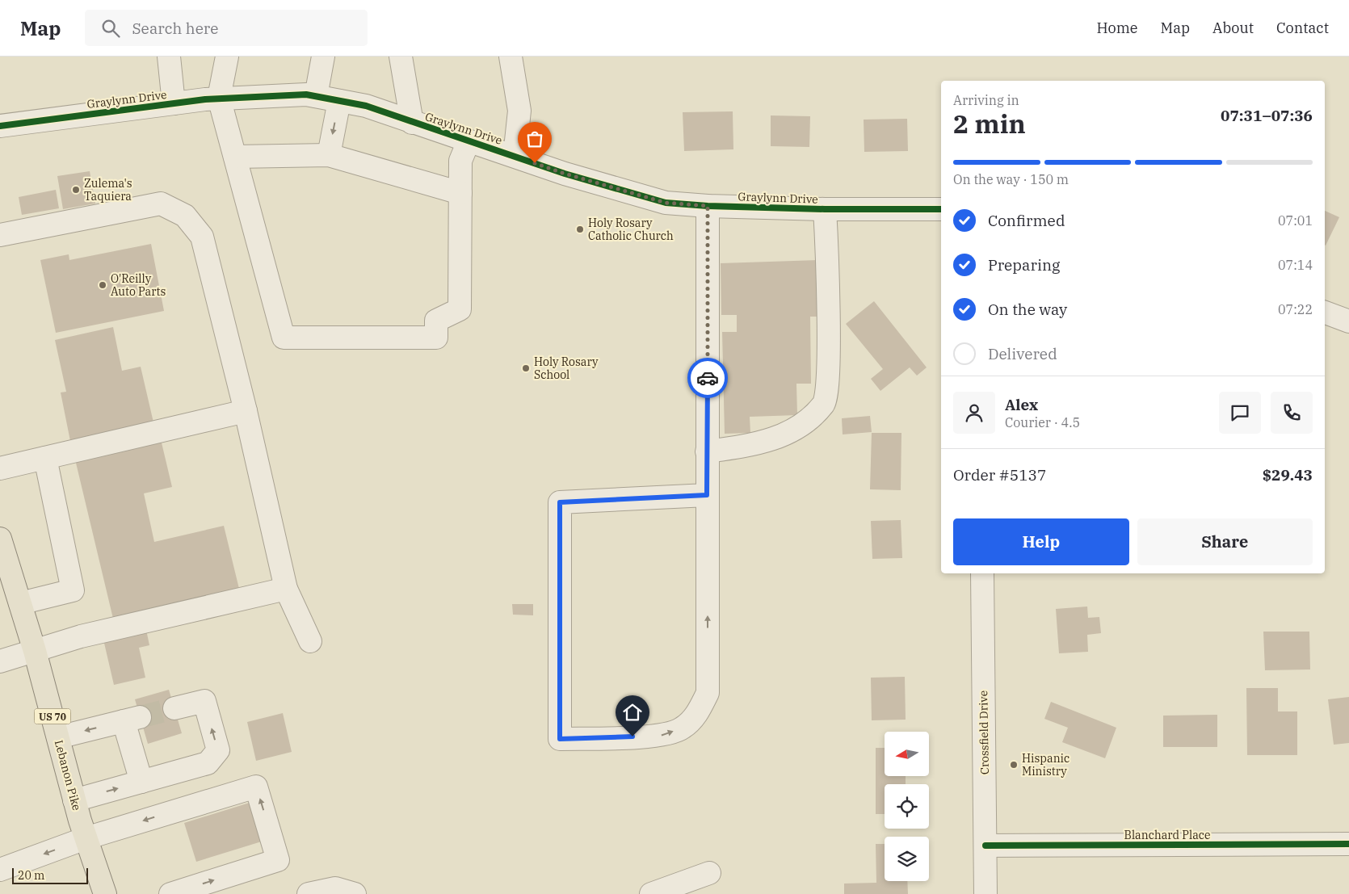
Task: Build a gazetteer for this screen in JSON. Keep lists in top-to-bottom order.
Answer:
{
  "streets": {
    "main road": ["US 70", "Lebanon Pike"],
    "street": ["Graylynn Drive", "Crossfield Drive", "Blanchard Place"]
  },
  "crossings": [
    ["Crossfield Drive", "Blanchard Place"]
  ],
  "places": [
    "Zulema's Taquiera",
    "Holy Rosary Catholic Church",
    "O'Reilly Auto Parts",
    "Holy Rosary School",
    "Hispanic Ministry"
  ],
  "scale_bar": "20 m",
  "north": "left",
  "page": {
    "header": "Map",
    "search": "Search here",
    "nav": [
      "Home",
      "Map",
      "About",
      "Contact"
    ],
    "heading": ["2 min", "Arriving in", "07:31–07:36"],
    "panel": [
      "Alex",
      "Courier · 4.5",
      "Order #5137",
      "$29.43"
    ],
    "bar": "On the way · 150 m",
    "list": [
      ["Confirmed", "07:01"],
      ["Preparing", "07:14"],
      ["On the way", "07:22"],
      "Delivered"
    ],
    "buttons": ["Help", "Share"],
    "scale": "20 m"
  }
}
